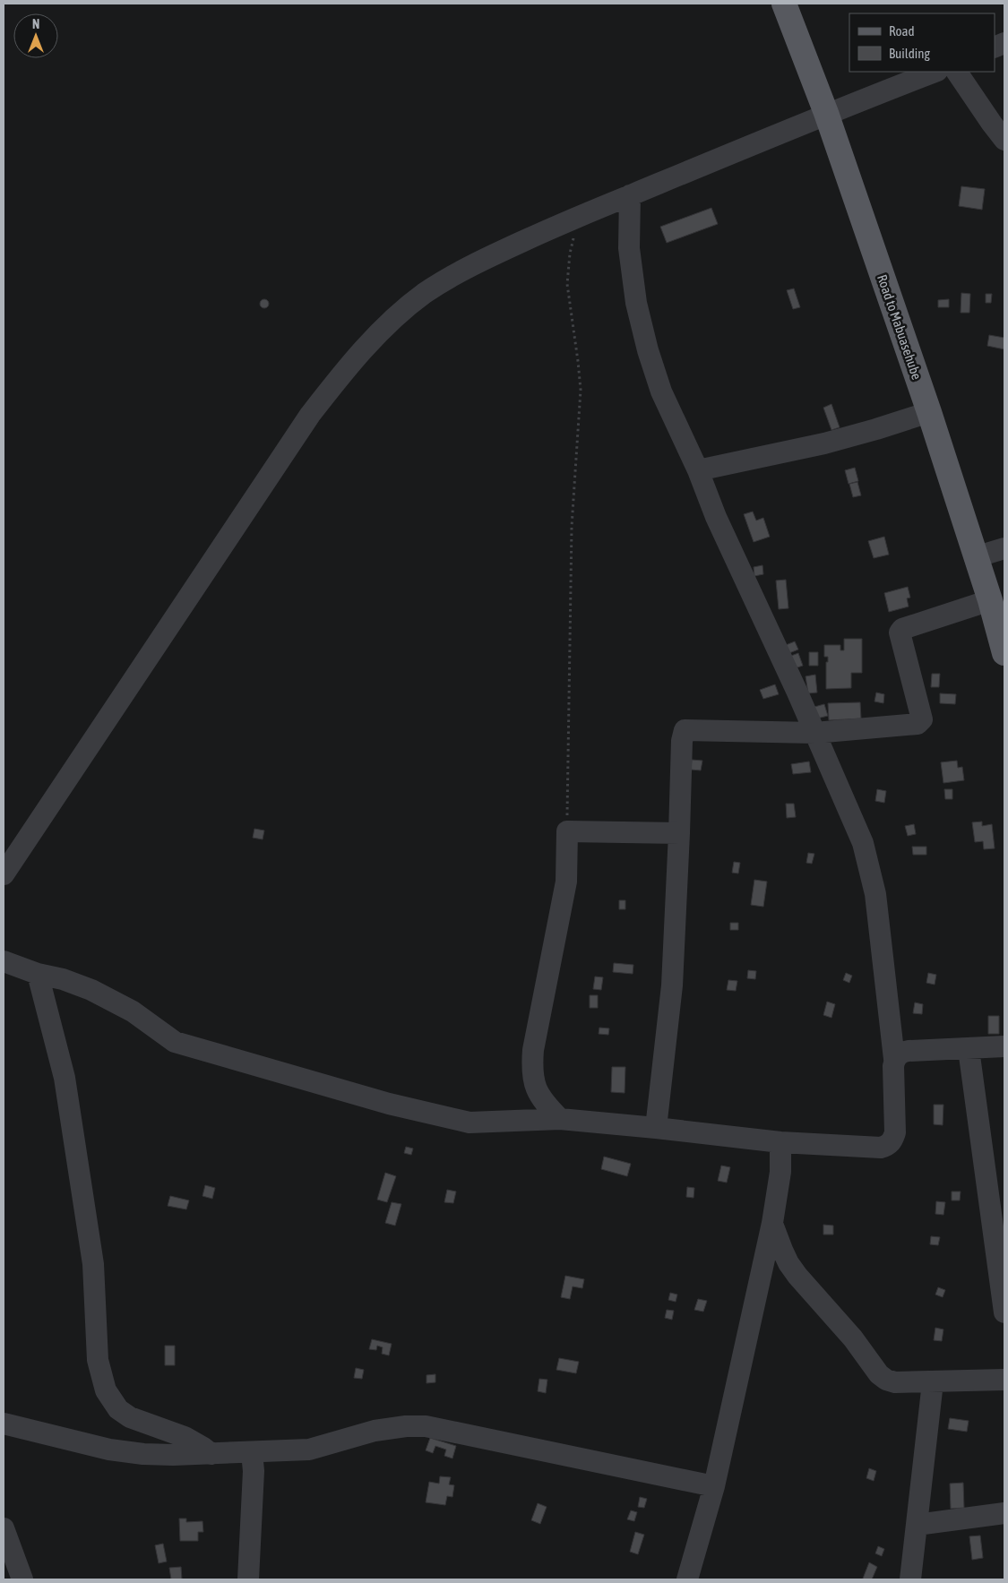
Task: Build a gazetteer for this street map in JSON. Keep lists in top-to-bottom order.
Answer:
{
  "streets": {
    "main road": ["Road to Mabuasehube"]
  },
  "legend": ["Road", "Building"],
  "north": "top"
}
